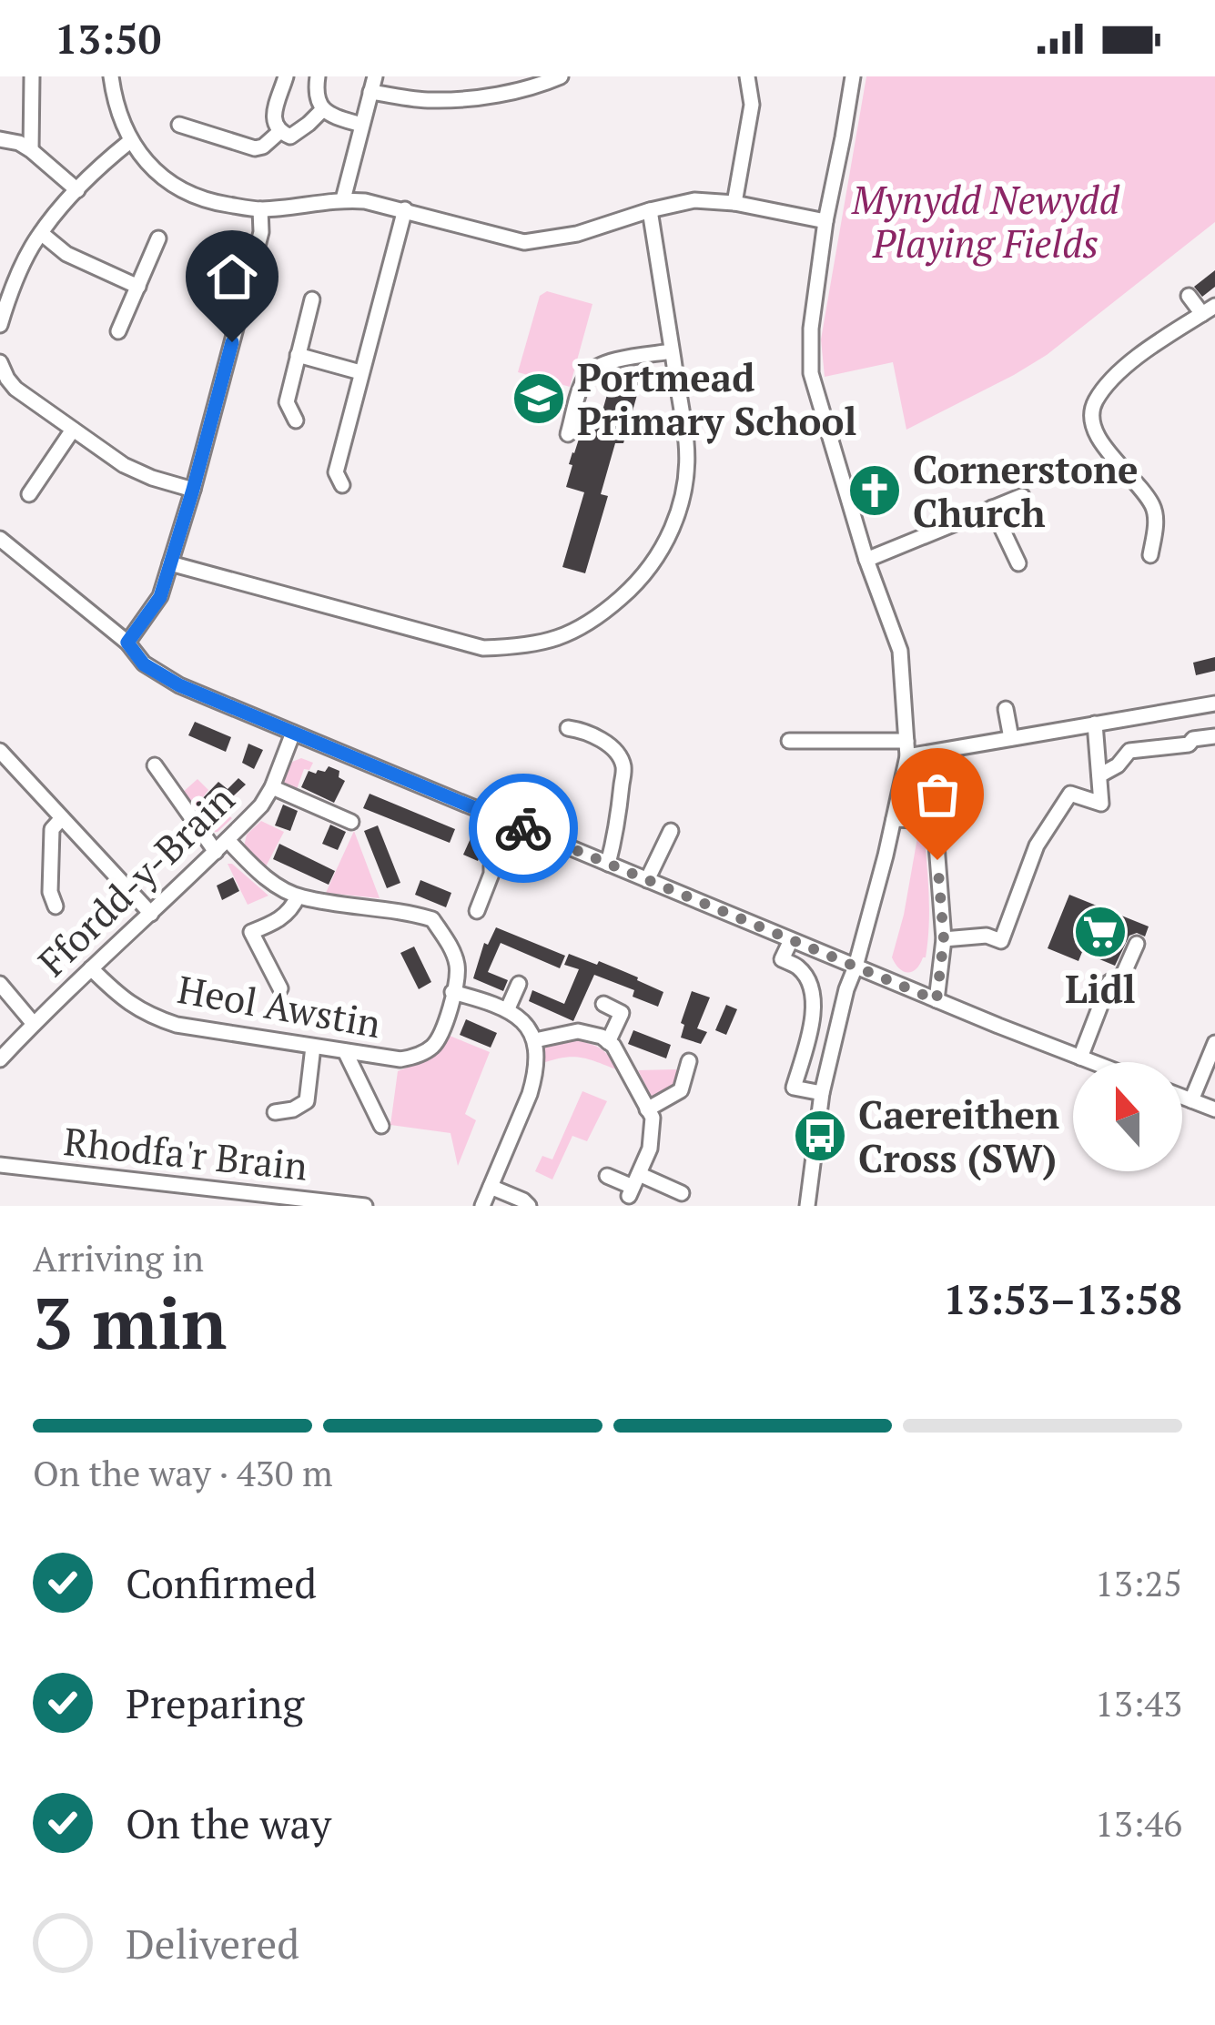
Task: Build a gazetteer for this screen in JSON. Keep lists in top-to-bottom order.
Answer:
{
  "streets": {
    "street": ["Ffordd-y-Brain", "Heol Awstin", "Rhodfa'r Brain"]
  },
  "crossings": [
    ["Ffordd-y-Brain", "Heol Awstin"]
  ],
  "parks": ["Mynydd Newydd Playing Fields"],
  "places": {
    "school or university": ["Portmead Primary School"],
    "church": ["Cornerstone Church"],
    "supermarket": ["Lidl"],
    "bus stop": ["Caereithen Cross (SW)"]
  },
  "north": "top",
  "page": {
    "status": "13:50",
    "heading": ["3 min", "Arriving in", "13:53–13:58"],
    "bar": "On the way · 430 m",
    "list": [
      ["Confirmed", "13:25"],
      ["Preparing", "13:43"],
      ["On the way", "13:46"],
      "Delivered"
    ]
  }
}
